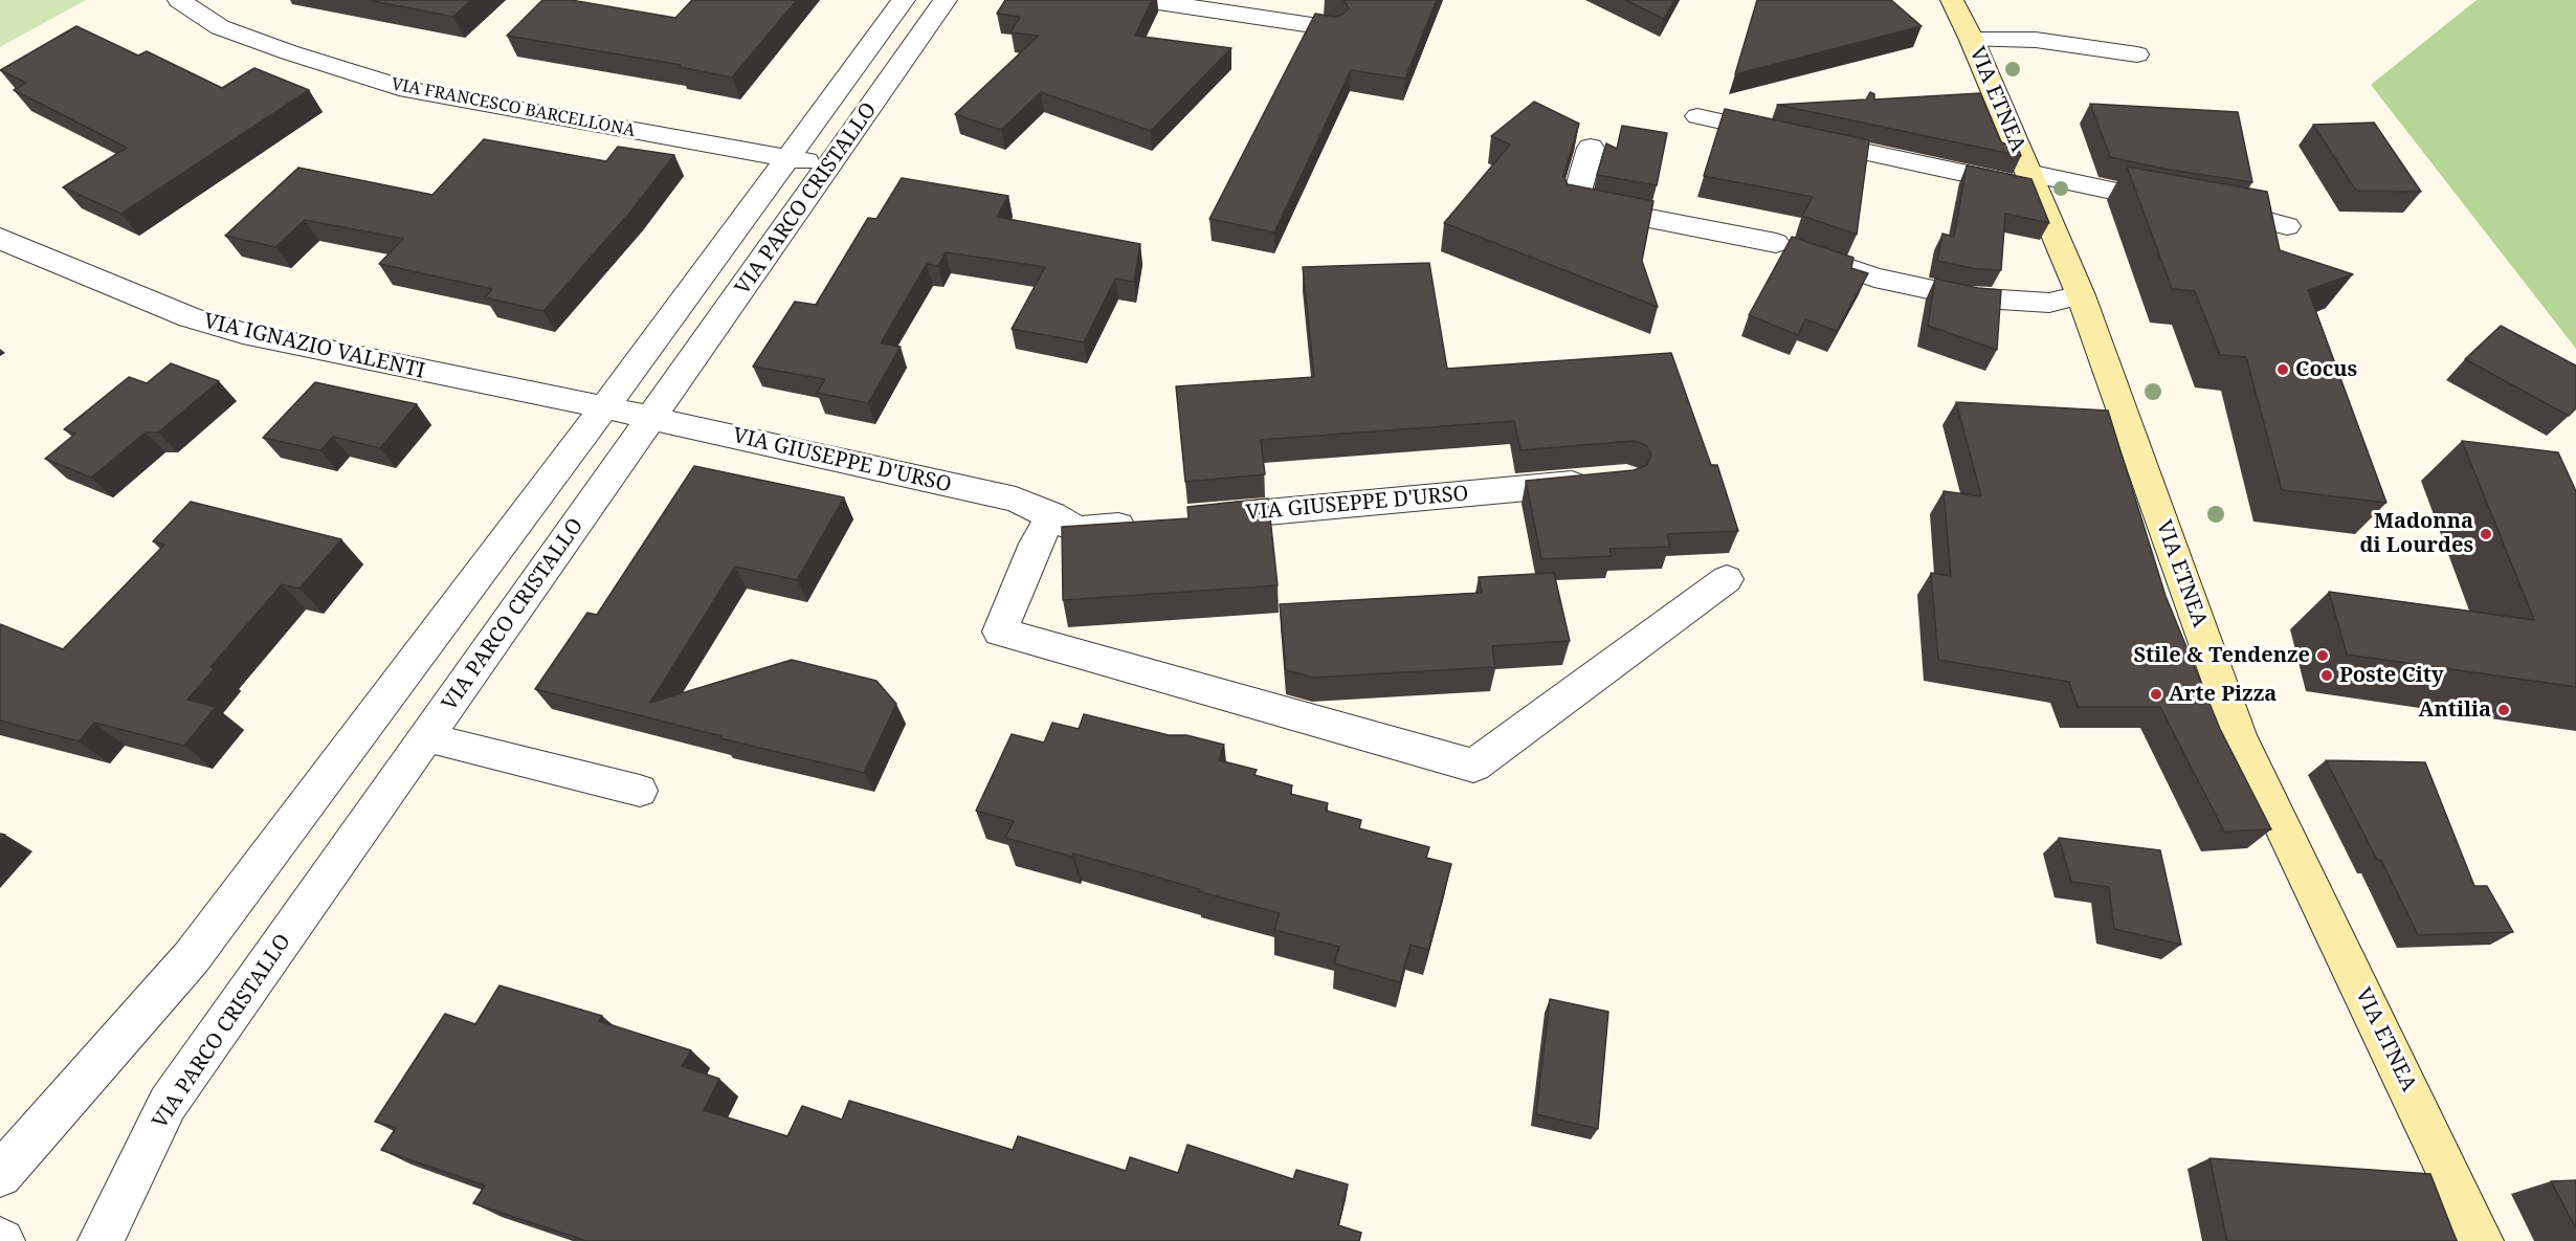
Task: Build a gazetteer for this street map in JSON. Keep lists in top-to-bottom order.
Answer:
{
  "streets": {
    "main road": ["VIA ETNEA"],
    "street": [
      "VIA FRANCESCO BARCELLONA",
      "VIA PARCO CRISTALLO",
      "VIA IGNAZIO VALENTI",
      "VIA GIUSEPPE D'URSO"
    ]
  },
  "crossings": [
    ["VIA FRANCESCO BARCELLONA", "VIA PARCO CRISTALLO"],
    ["VIA PARCO CRISTALLO", "VIA IGNAZIO VALENTI"],
    ["VIA PARCO CRISTALLO", "VIA GIUSEPPE D'URSO"],
    ["VIA IGNAZIO VALENTI", "VIA GIUSEPPE D'URSO"]
  ],
  "places": [
    "Cocus",
    "Madonna di Lourdes",
    "Stile & Tendenze",
    "Poste City",
    "Arte Pizza",
    "Antilia"
  ]
}
